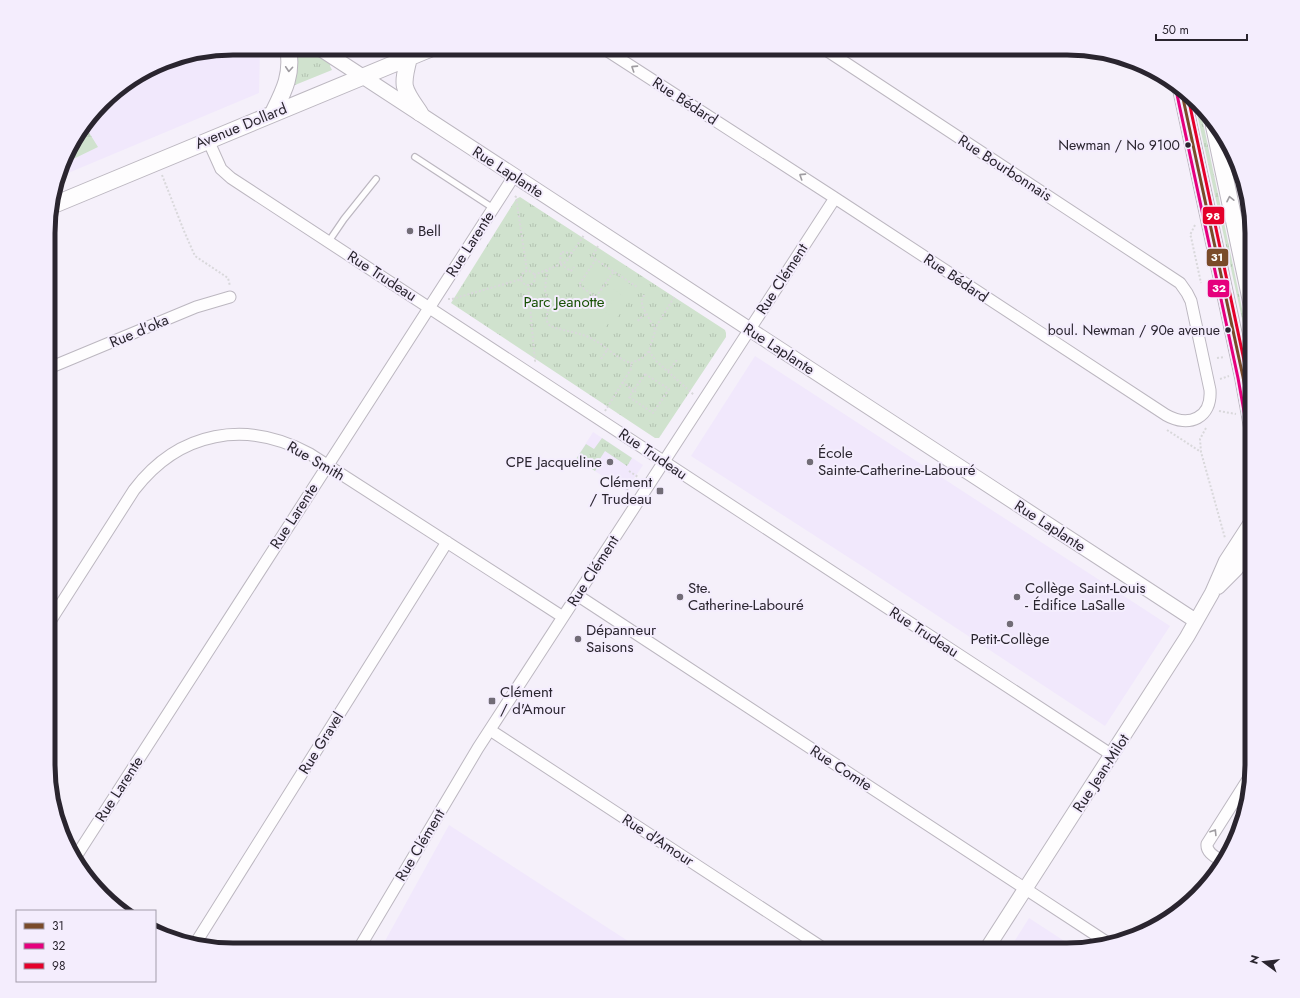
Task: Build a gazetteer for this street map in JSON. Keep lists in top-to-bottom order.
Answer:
{
  "streets": {
    "main road": ["Avenue Dollard"],
    "street": [
      "Rue Bédard",
      "Rue Bourbonnais",
      "Rue Laplante",
      "Rue Larente",
      "Rue Trudeau",
      "Rue Clément",
      "Rue d'oka",
      "Rue Smith",
      "Rue Gravel",
      "Rue Comte",
      "Rue Jean-Milot",
      "Rue d'Amour"
    ]
  },
  "crossings": [
    ["Rue Bédard", "Rue Bourbonnais"],
    ["Rue Bédard", "Rue Clément"],
    ["Avenue Dollard", "Rue Laplante"],
    ["Avenue Dollard", "Rue Trudeau"],
    ["Rue Laplante", "Rue Larente"],
    ["Rue Laplante", "Rue Clément"],
    ["Rue Laplante", "Rue Jean-Milot"],
    ["Rue Larente", "Rue Trudeau"],
    ["Rue Larente", "Rue Smith"],
    ["Rue Trudeau", "Rue Clément"],
    ["Rue Trudeau", "Rue Jean-Milot"],
    ["Rue Clément", "Rue Smith"],
    ["Rue Clément", "Rue Comte"],
    ["Rue Clément", "Rue d'Amour"],
    ["Rue Smith", "Rue Gravel"],
    ["Rue Comte", "Rue Jean-Milot"]
  ],
  "parks": ["Parc Jeanotte"],
  "places": {
    "other": [
      "Newman / No 9100",
      "Bell",
      "boul. Newman / 90e avenue",
      "CPE Jacqueline",
      "École Sainte-Catherine-Labouré",
      "Ste. Catherine-Labouré",
      "Collège Saint-Louis - Édifice LaSalle",
      "Petit-Collège",
      "Dépanneur Saisons"
    ],
    "transit": ["Clément / Trudeau", "Clément / d'Amour"]
  },
  "lines": ["transit line 32", "transit line 31", "transit line 98"],
  "legend": ["31", "32", "98"],
  "scale_bar": "50 m",
  "north": "left"
}
